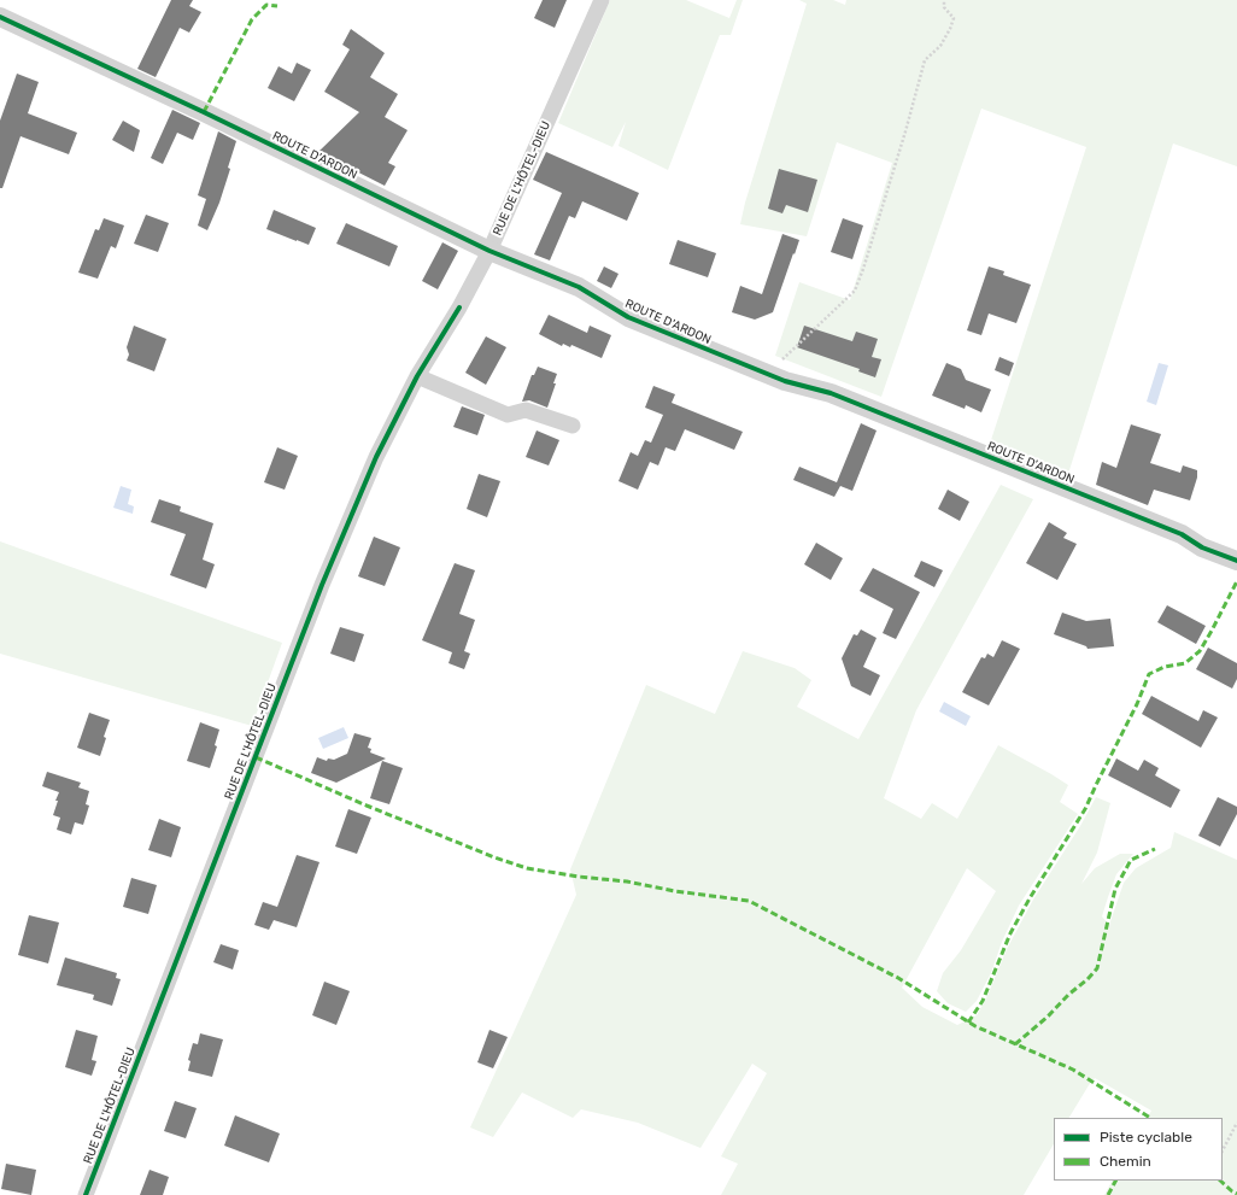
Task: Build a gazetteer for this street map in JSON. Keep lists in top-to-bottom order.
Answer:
{
  "streets": {
    "street": ["ROUTE D'ARDON", "RUE DE L'HÔTEL-DIEU"]
  },
  "crossings": [
    ["ROUTE D'ARDON", "RUE DE L'HÔTEL-DIEU"]
  ],
  "legend": ["Piste cyclable", "Chemin"]
}
